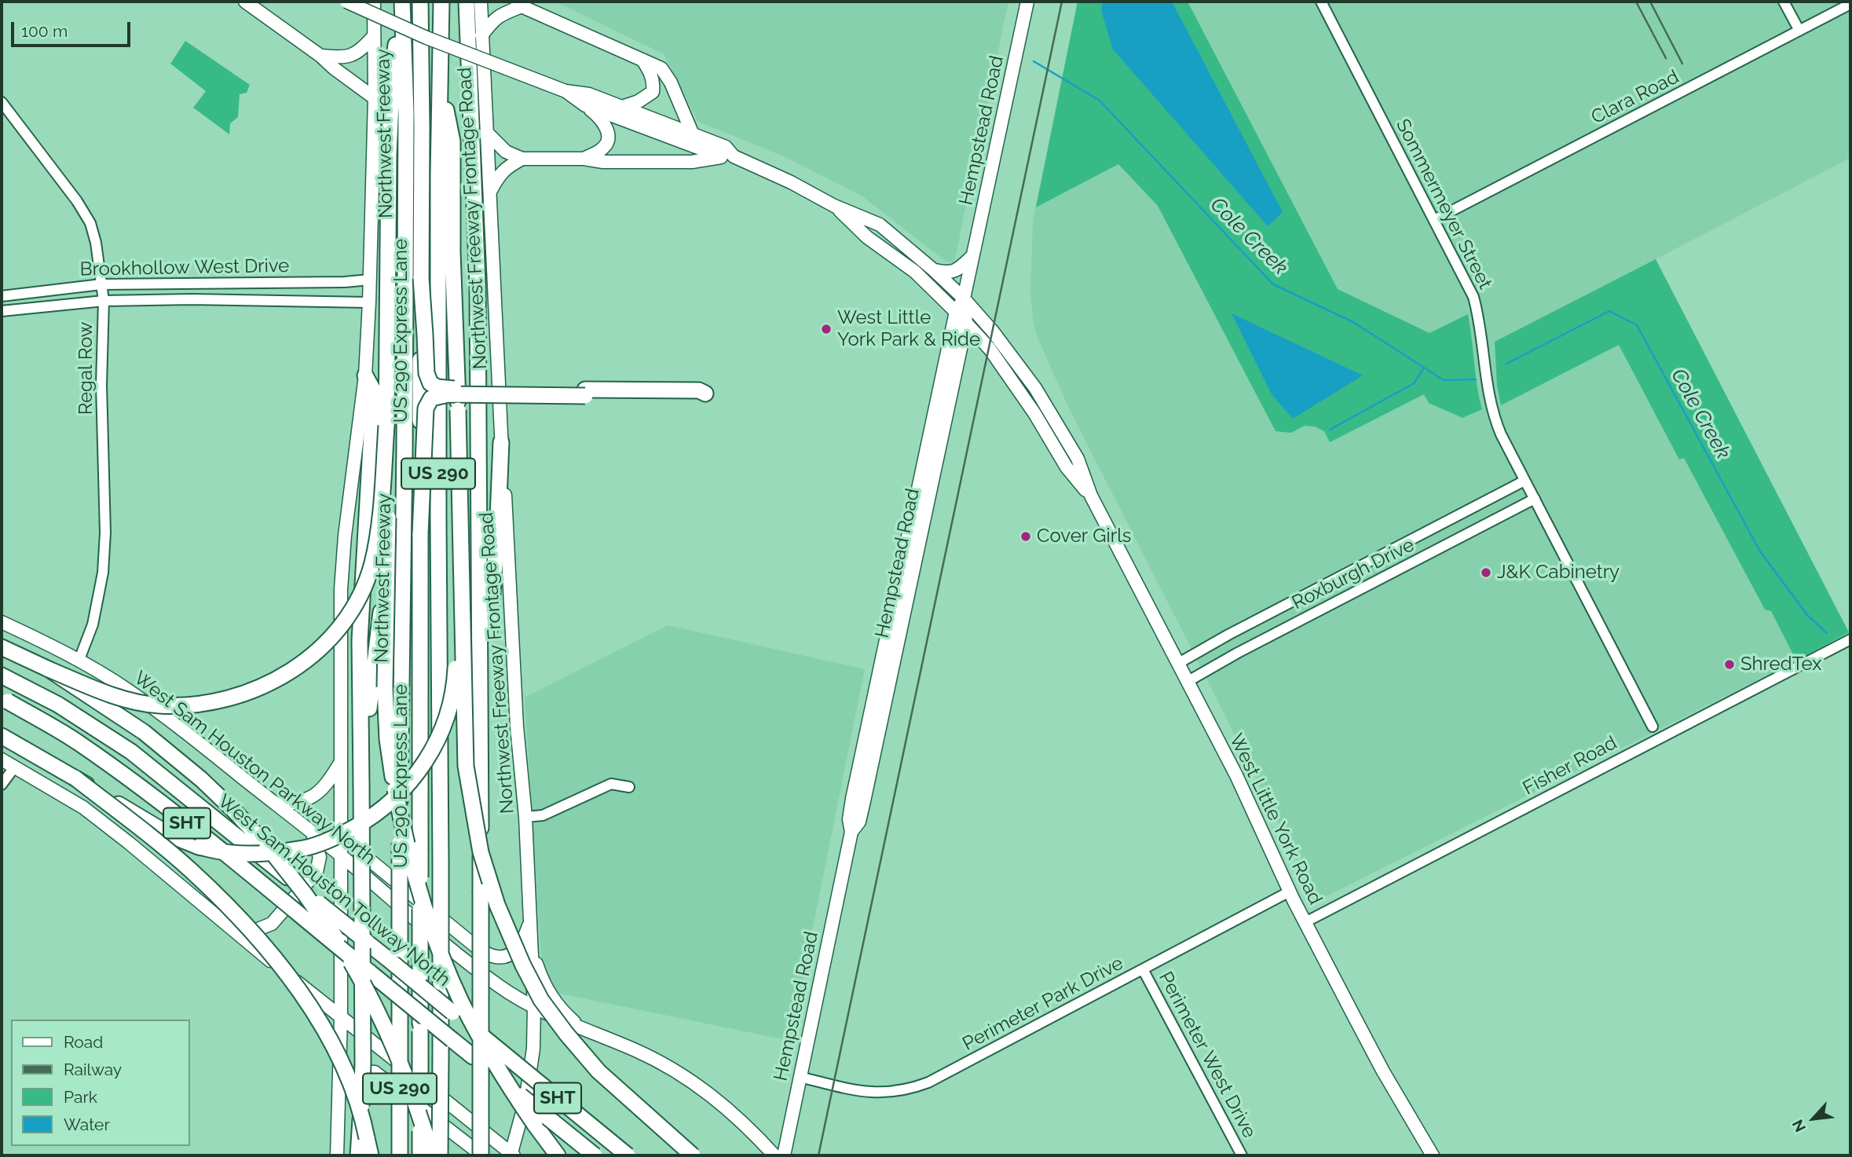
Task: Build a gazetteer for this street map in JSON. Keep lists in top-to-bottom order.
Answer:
{
  "streets": {
    "highway": [
      "Northwest Freeway",
      "US 290 Express Lane",
      "US 290",
      "SHT",
      "West Sam Houston Tollway North"
    ],
    "main road": [
      "Hempstead Road",
      "Northwest Freeway Frontage Road",
      "West Sam Houston Parkway North",
      "West Little York Road"
    ],
    "street": [
      "Clara Road",
      "Sommermeyer Street",
      "Brookhollow West Drive",
      "Regal Row",
      "Roxburgh Drive",
      "Fisher Road",
      "Perimeter Park Drive",
      "Perimeter West Drive"
    ]
  },
  "crossings": [
    ["Clara Road", "Sommermeyer Street"],
    ["Hempstead Road", "West Little York Road"],
    ["Hempstead Road", "Perimeter Park Drive"],
    ["Sommermeyer Street", "Roxburgh Drive"],
    ["Northwest Freeway Frontage Road", "West Sam Houston Parkway North"],
    ["Brookhollow West Drive", "Regal Row"],
    ["Regal Row", "West Sam Houston Parkway North"],
    ["Roxburgh Drive", "West Little York Road"],
    ["Fisher Road", "West Little York Road"],
    ["West Little York Road", "Perimeter Park Drive"],
    ["Perimeter Park Drive", "Perimeter West Drive"]
  ],
  "water": ["Cole Creek"],
  "places": [
    "West Little York Park & Ride",
    "Cover Girls",
    "J&K Cabinetry",
    "ShredTex"
  ],
  "legend": [
    "Road",
    "Railway",
    "Park",
    "Water"
  ],
  "scale_bar": "100 m",
  "north": "bottom left"
}
